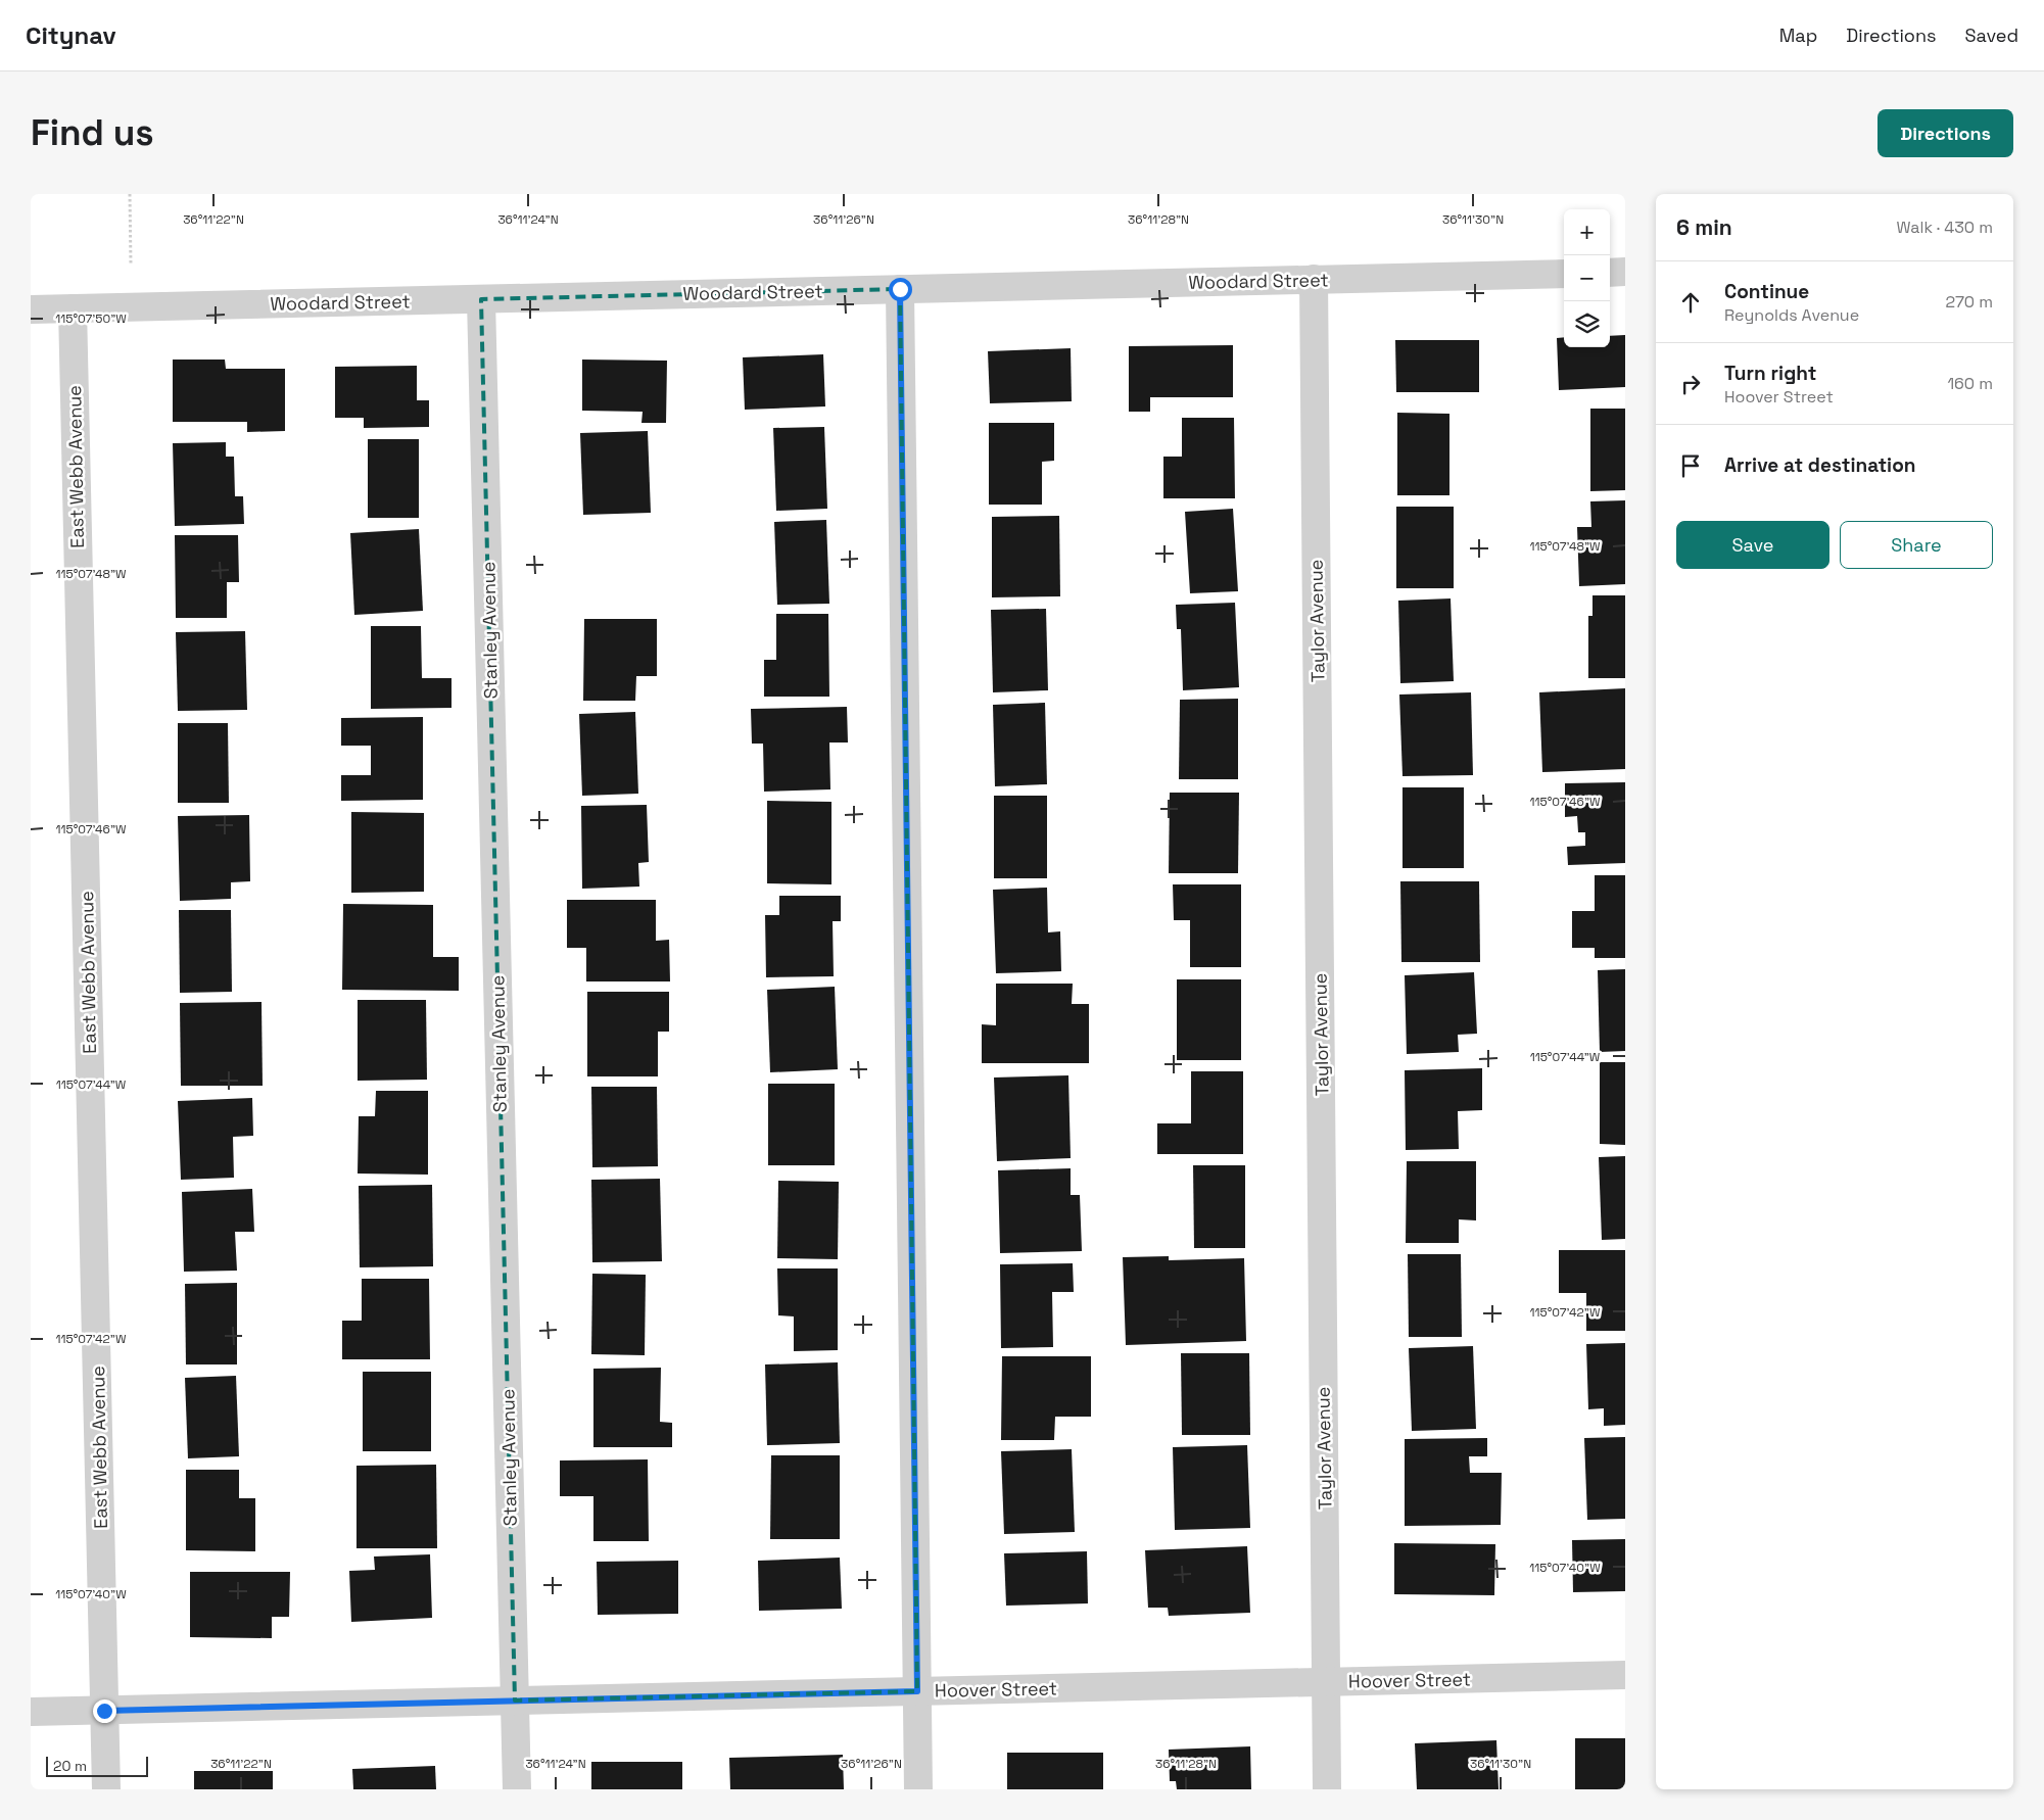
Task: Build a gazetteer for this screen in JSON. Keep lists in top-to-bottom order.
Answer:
{
  "streets": {
    "street": [
      "Woodard Street",
      "East Webb Avenue",
      "Taylor Avenue",
      "Stanley Avenue",
      "Hoover Street"
    ]
  },
  "crossings": [
    ["Woodard Street", "East Webb Avenue"],
    ["Woodard Street", "Taylor Avenue"],
    ["Woodard Street", "Stanley Avenue"],
    ["East Webb Avenue", "Hoover Street"],
    ["Taylor Avenue", "Hoover Street"],
    ["Stanley Avenue", "Hoover Street"]
  ],
  "scale_bar": "20 m",
  "page": {
    "header": "Citynav",
    "nav": ["Map", "Directions", "Saved"],
    "buttons": [
      "Directions",
      ["Save", "Share"]
    ],
    "title": "Find us",
    "heading": ["6 min", "Walk · 430 m"],
    "map_buttons": ["+", "−"],
    "list": [
      ["Continue", "Reynolds Avenue", "270 m"],
      ["Turn right", "Hoover Street", "160 m"],
      "Arrive at destination"
    ],
    "scale": "20 m"
  },
  "coordinates": [
    "36°11'22\"N",
    "36°11'24\"N",
    "36°11'26\"N",
    "36°11'28\"N",
    "36°11'30\"N",
    "115°07'50\"W",
    "115°07'48\"W",
    "115°07'46\"W",
    "115°07'44\"W",
    "115°07'42\"W",
    "115°07'40\"W"
  ]
}
